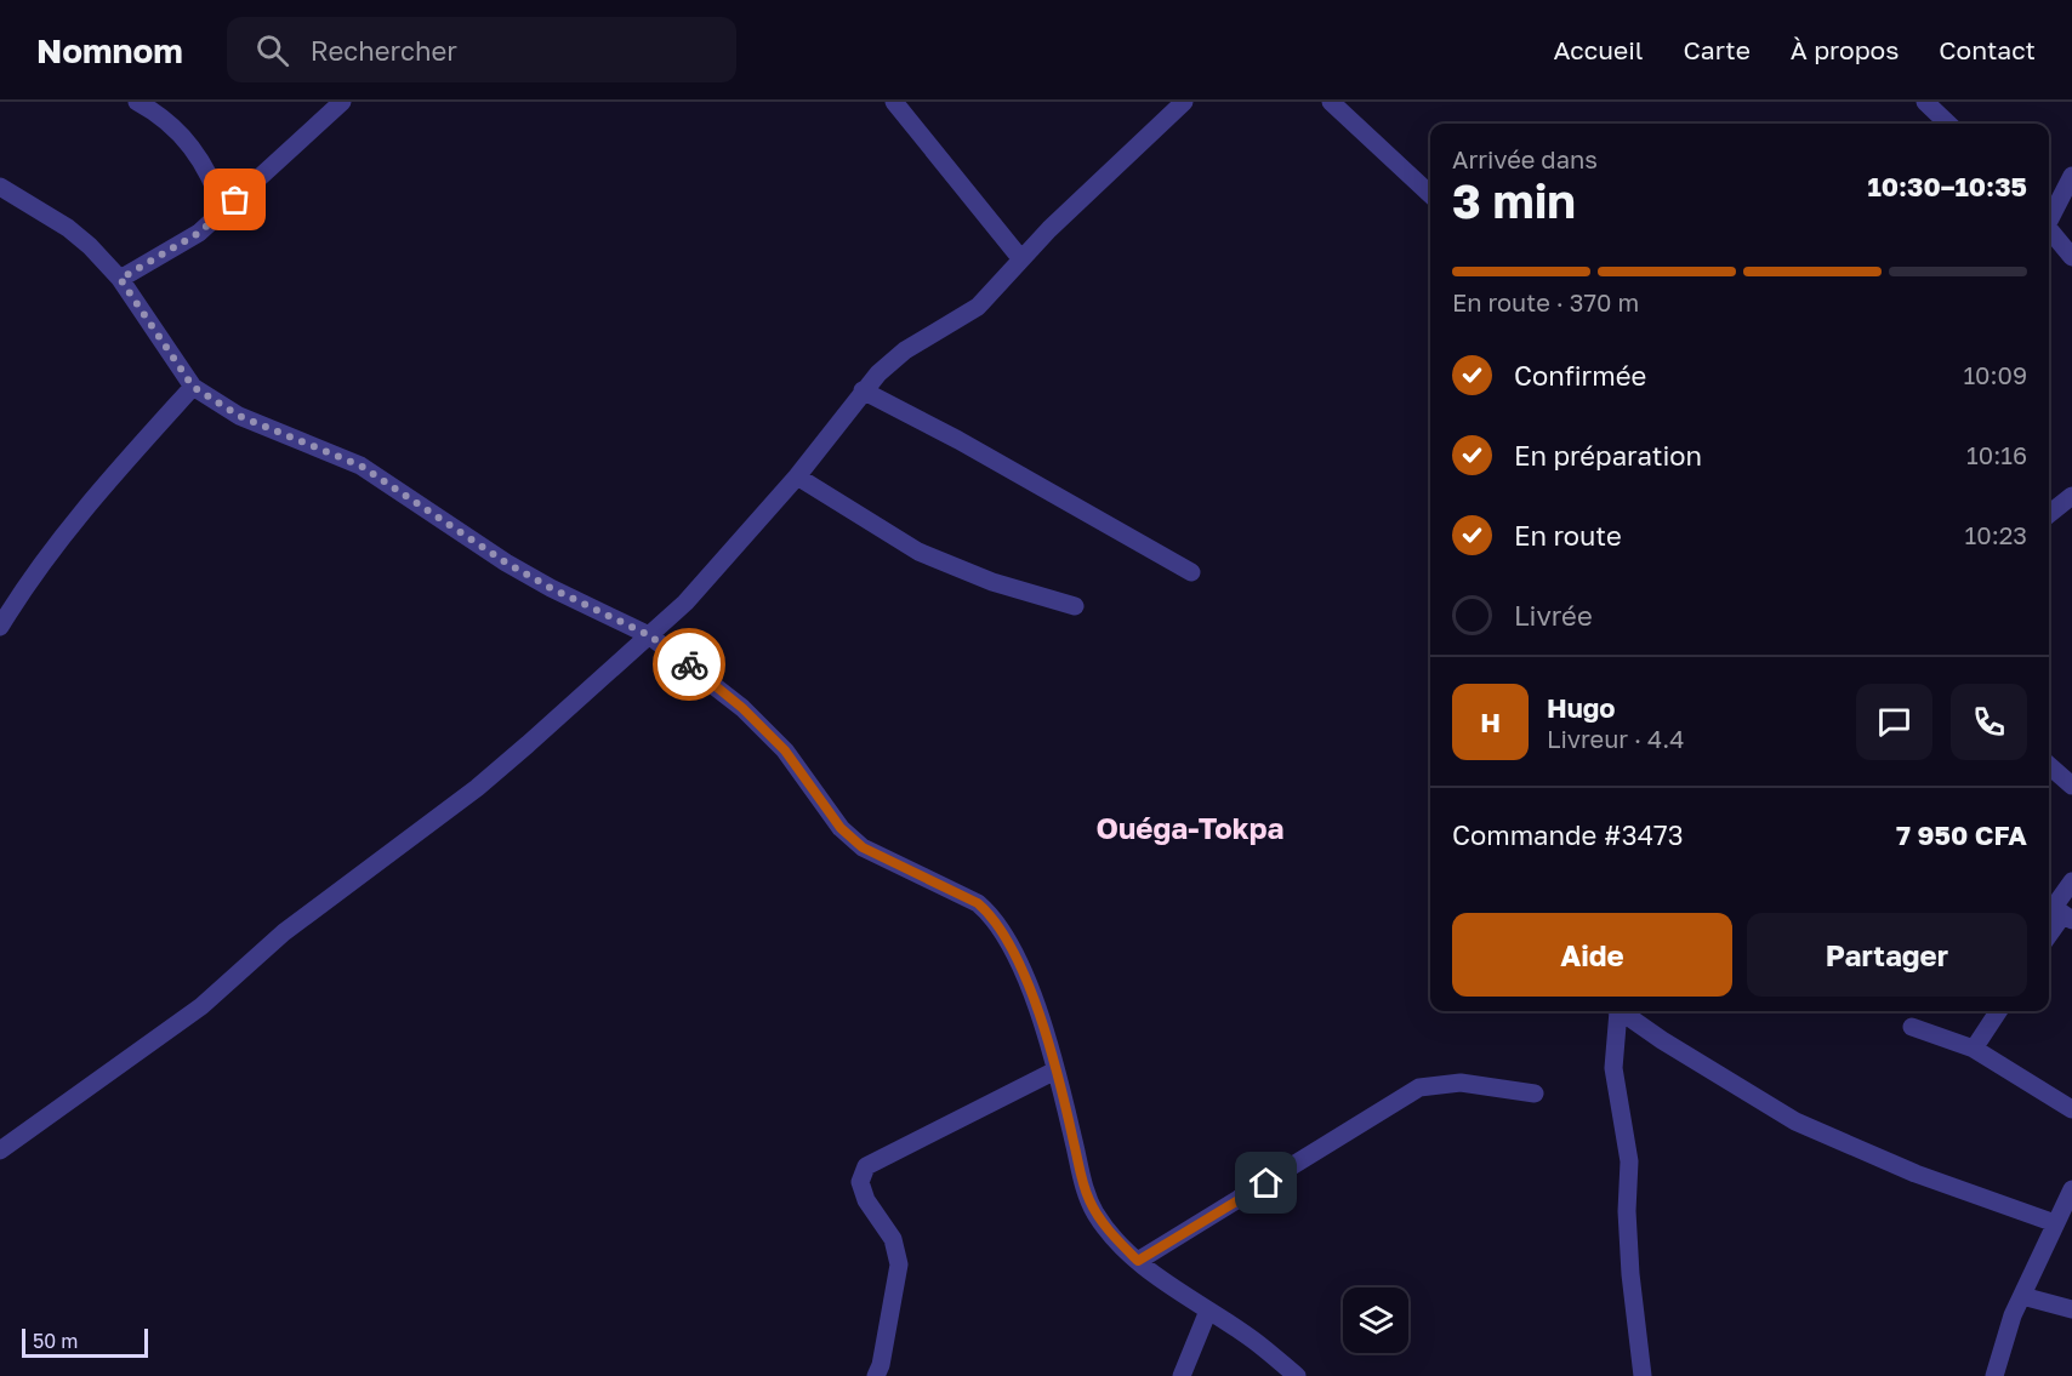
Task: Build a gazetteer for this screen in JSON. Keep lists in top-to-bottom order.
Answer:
{
  "districts": ["Ouéga-Tokpa"],
  "scale_bar": "50 m",
  "page": {
    "header": "Nomnom",
    "search": "Rechercher",
    "nav": [
      "Accueil",
      "Carte",
      "À propos",
      "Contact"
    ],
    "heading": ["3 min", "Arrivée dans", "10:30–10:35"],
    "panel": [
      "Hugo",
      "Livreur · 4.4",
      "Commande #3473",
      "7 950 CFA"
    ],
    "bar": "En route · 370 m",
    "list": [
      ["Confirmée", "10:09"],
      ["En préparation", "10:16"],
      ["En route", "10:23"],
      "Livrée"
    ],
    "round": "H",
    "buttons": ["Aide", "Partager"],
    "scale": "50 m"
  }
}
